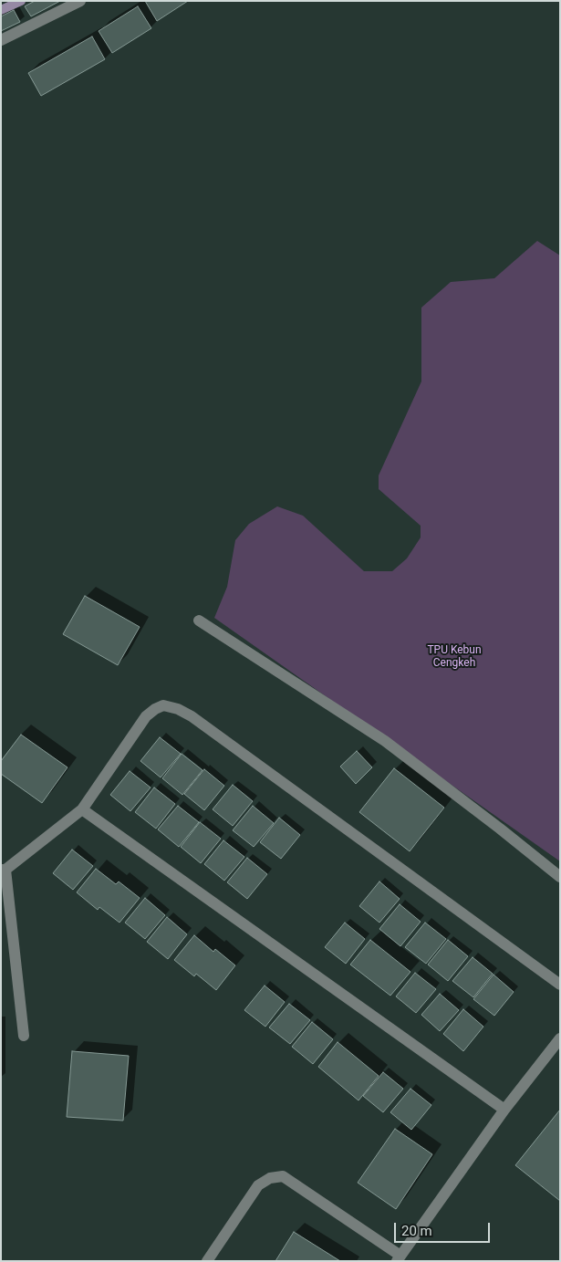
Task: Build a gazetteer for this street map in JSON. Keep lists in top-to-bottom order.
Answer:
{
  "parks": ["TPU Kebun Cengkeh"],
  "scale_bar": "20 m"
}
